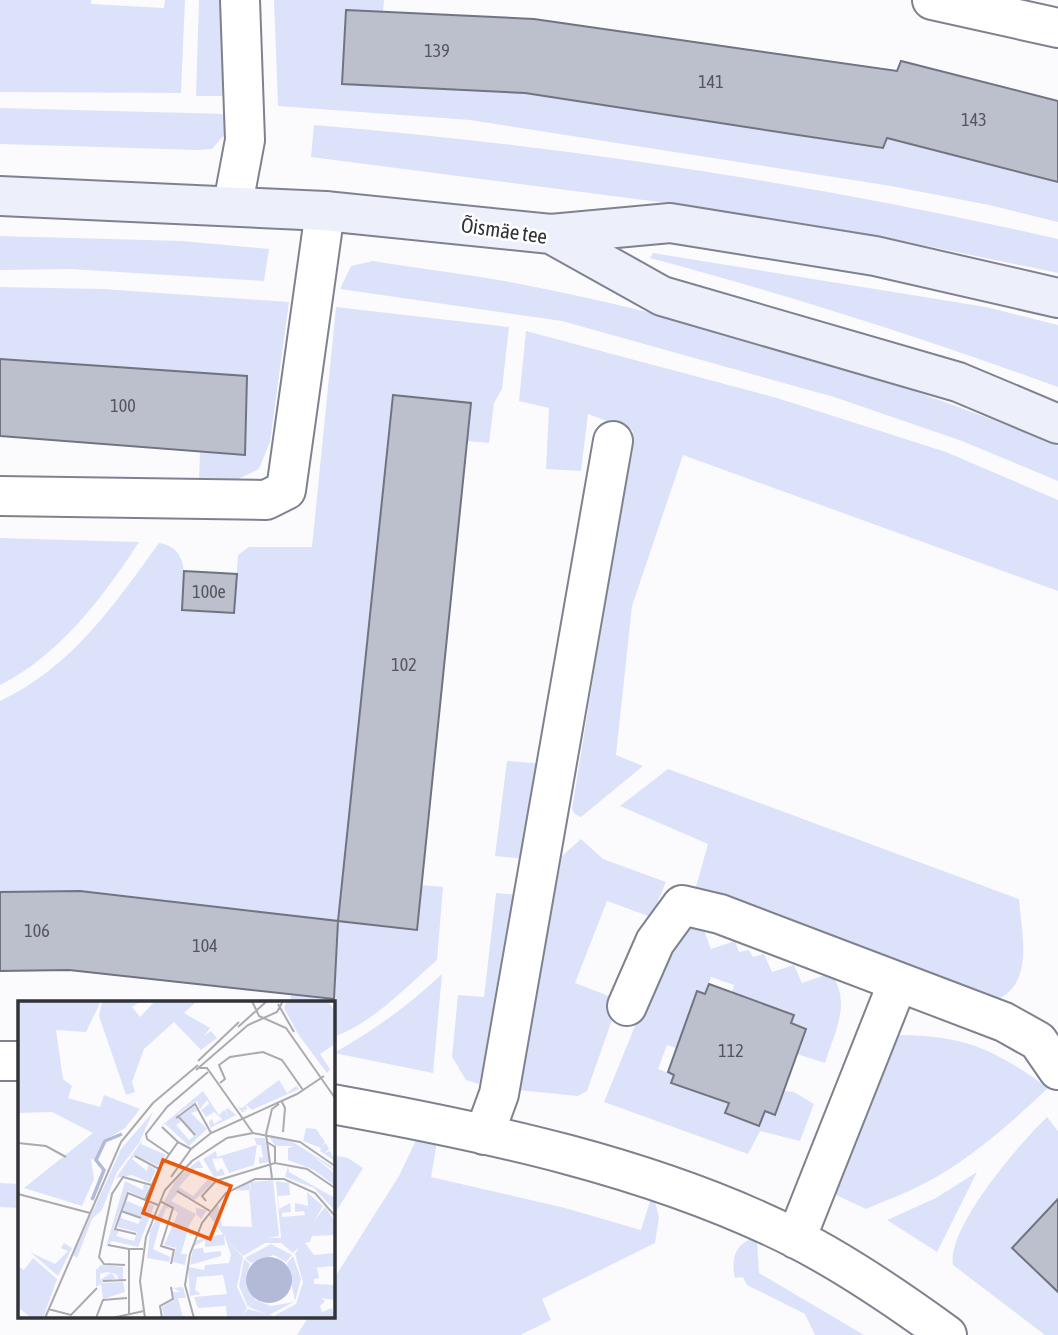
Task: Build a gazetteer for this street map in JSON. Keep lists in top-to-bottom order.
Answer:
{
  "streets": {
    "main road": ["Õismäe tee"]
  },
  "house_numbers": [
    "139",
    "141",
    "143",
    "100",
    "100e",
    "102",
    "106",
    "104",
    "112"
  ]
}
